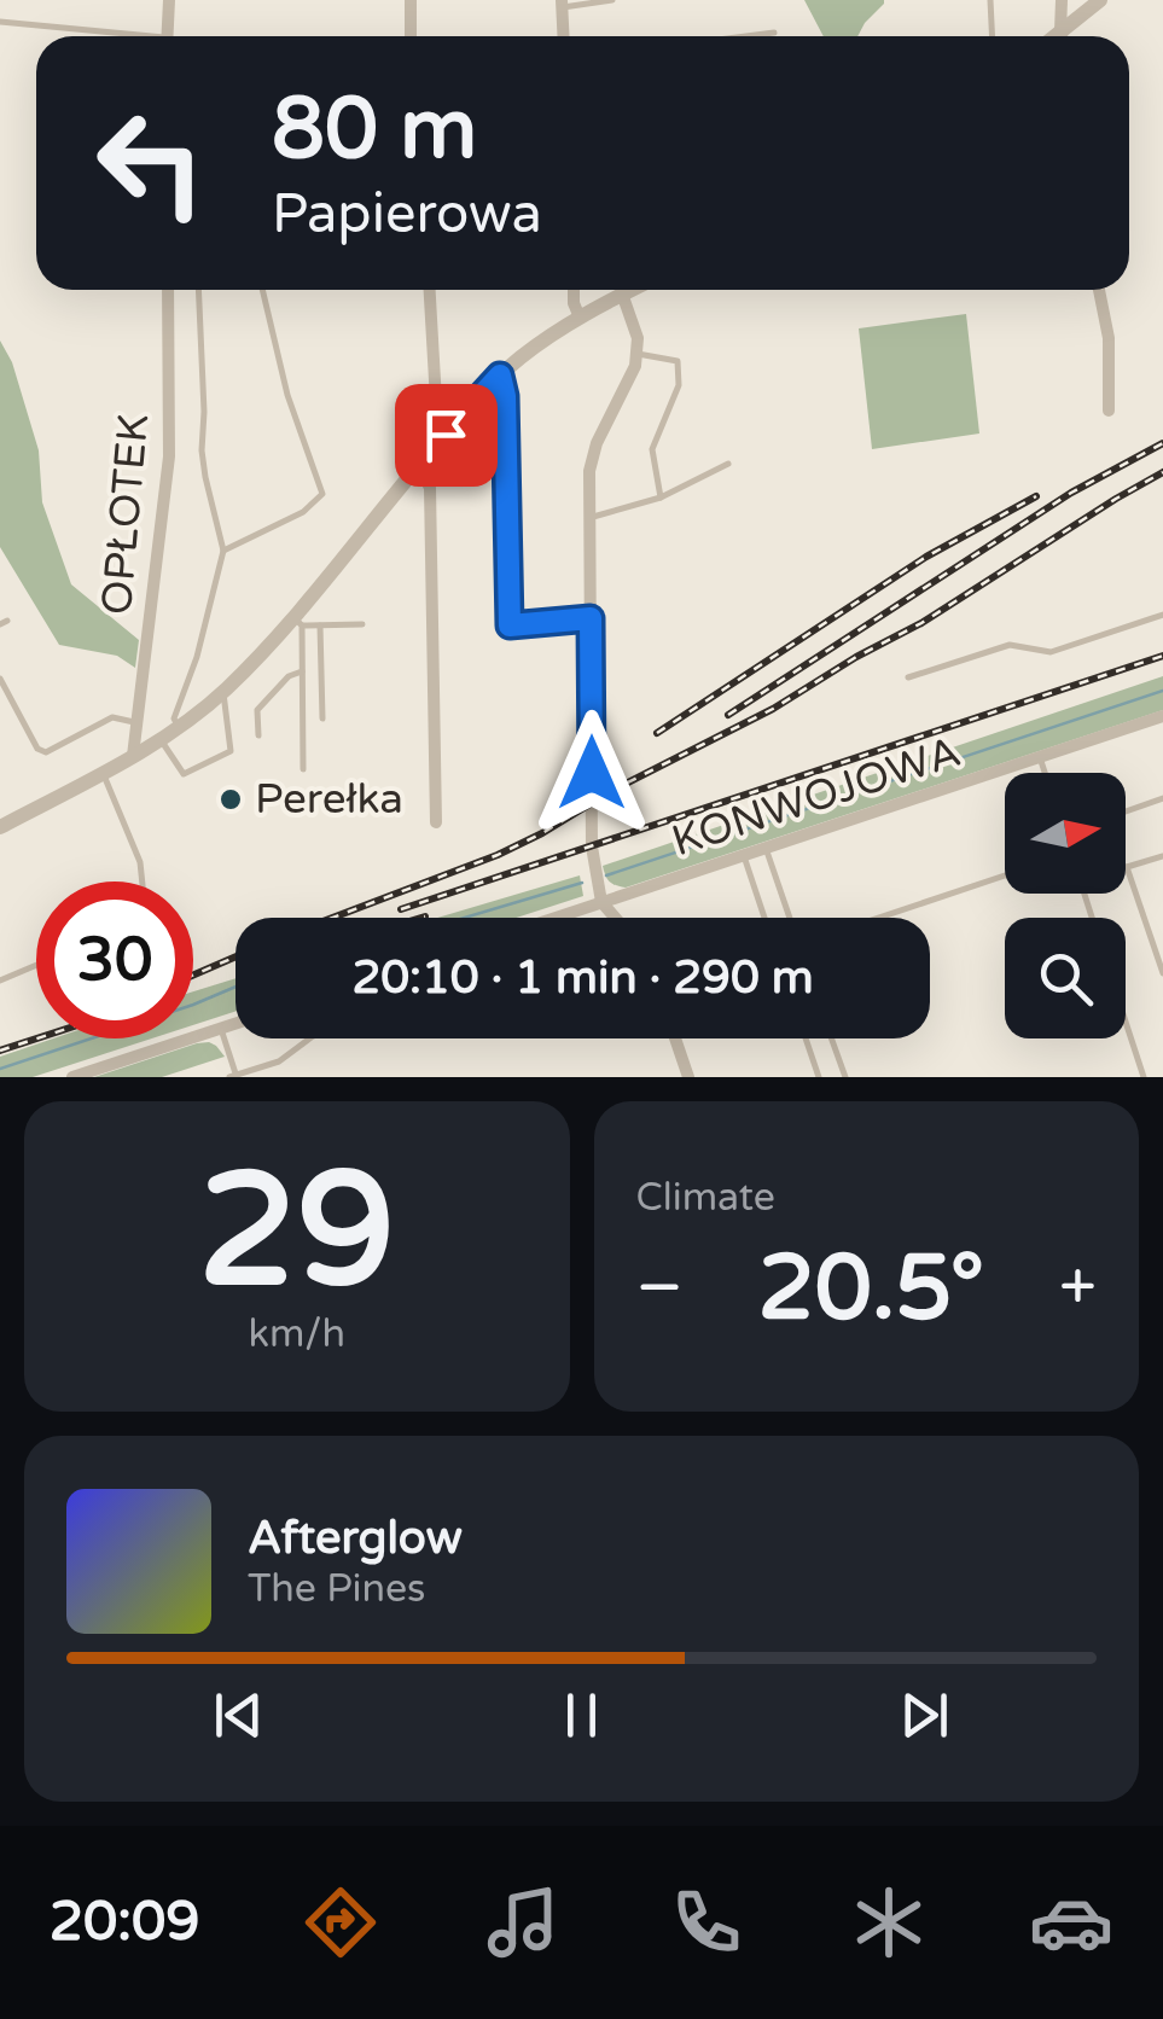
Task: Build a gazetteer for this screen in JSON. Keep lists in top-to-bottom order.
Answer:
{
  "streets": {
    "street": ["OPŁOTEK", "KONWOJOWA"]
  },
  "places": ["Perełka"],
  "north": "right",
  "page": {
    "turn": ["80 m", "Papierowa"],
    "limit": "30",
    "trip": "20:10 · 1 min · 290 m",
    "tile": [
      ["29", "km/h"],
      "Climate"
    ],
    "heat": ["−", "20.5°", "+"],
    "song": ["Afterglow", "The Pines"],
    "tabs": "20:09"
  }
}
